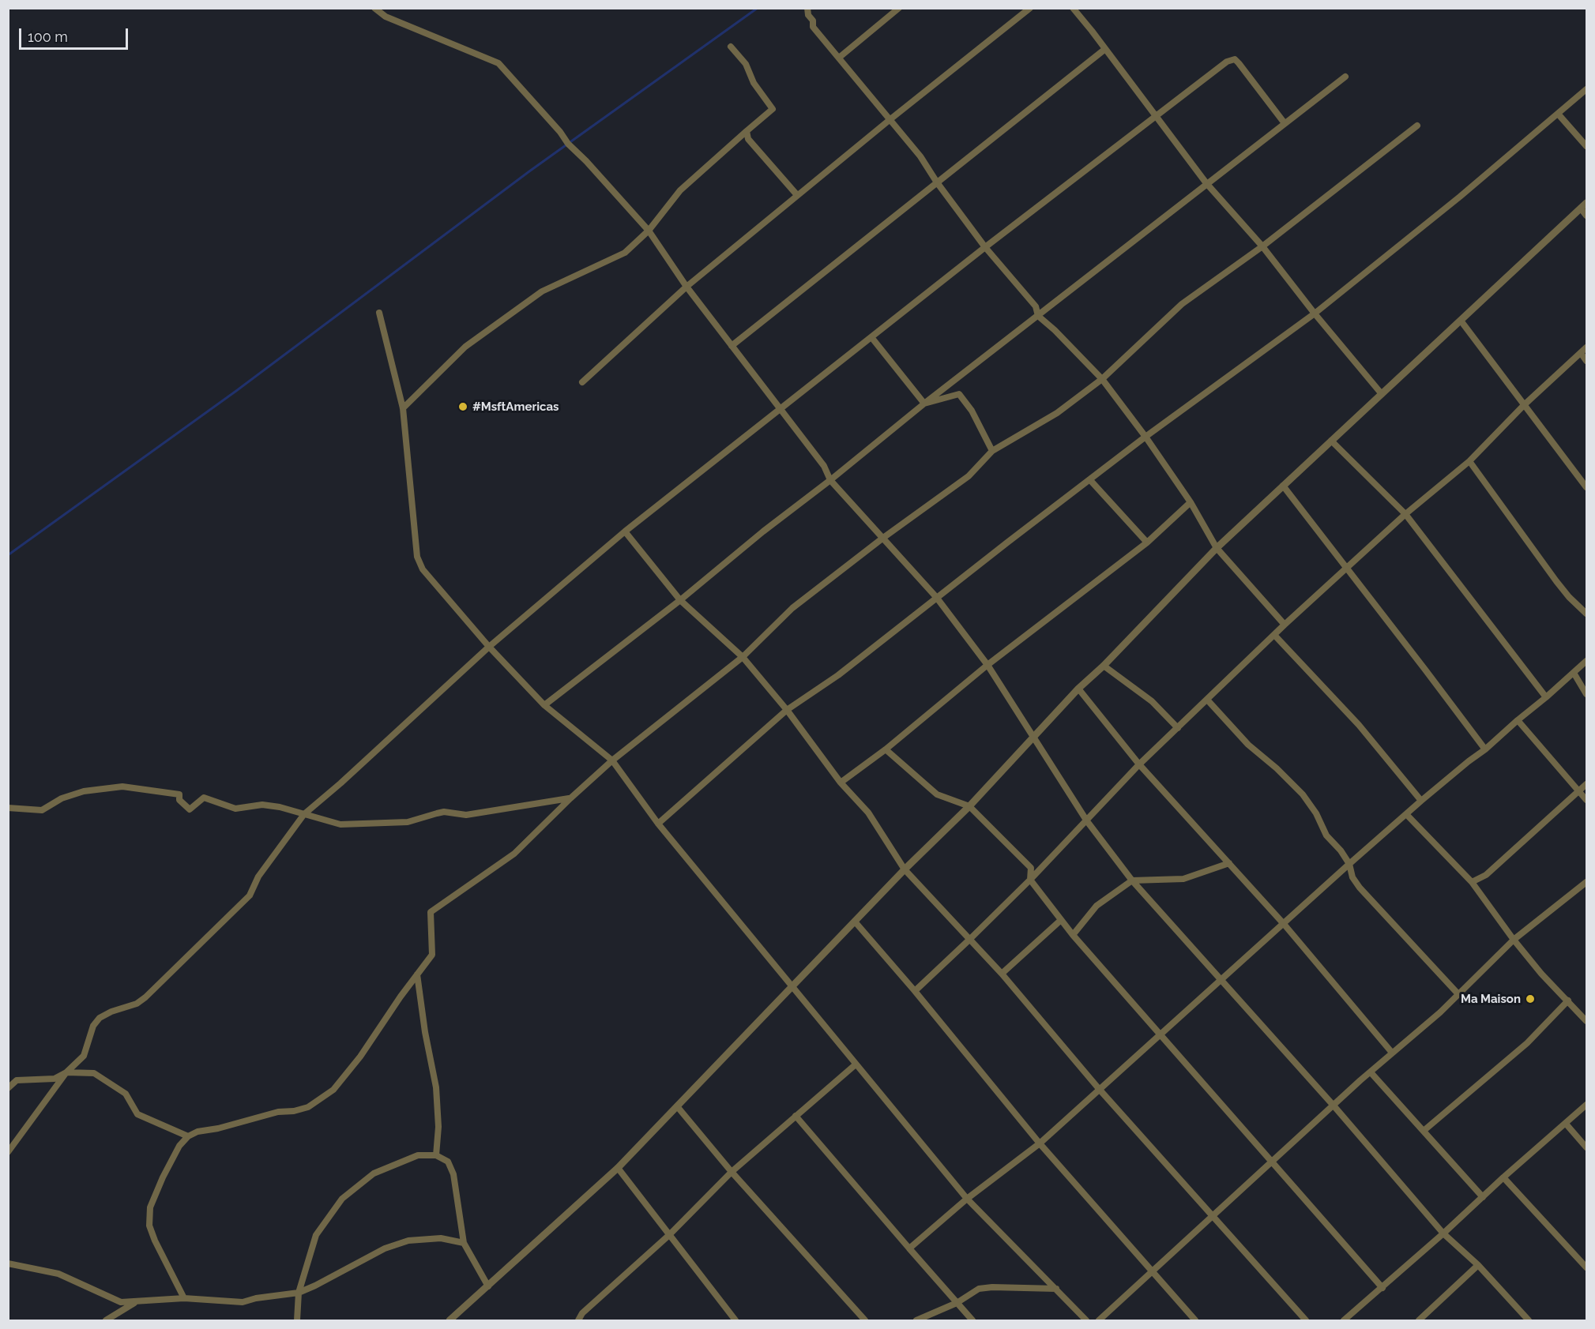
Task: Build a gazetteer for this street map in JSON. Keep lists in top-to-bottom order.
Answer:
{
  "places": ["#MsftAmericas", "Ma Maison"],
  "scale_bar": "100 m"
}
